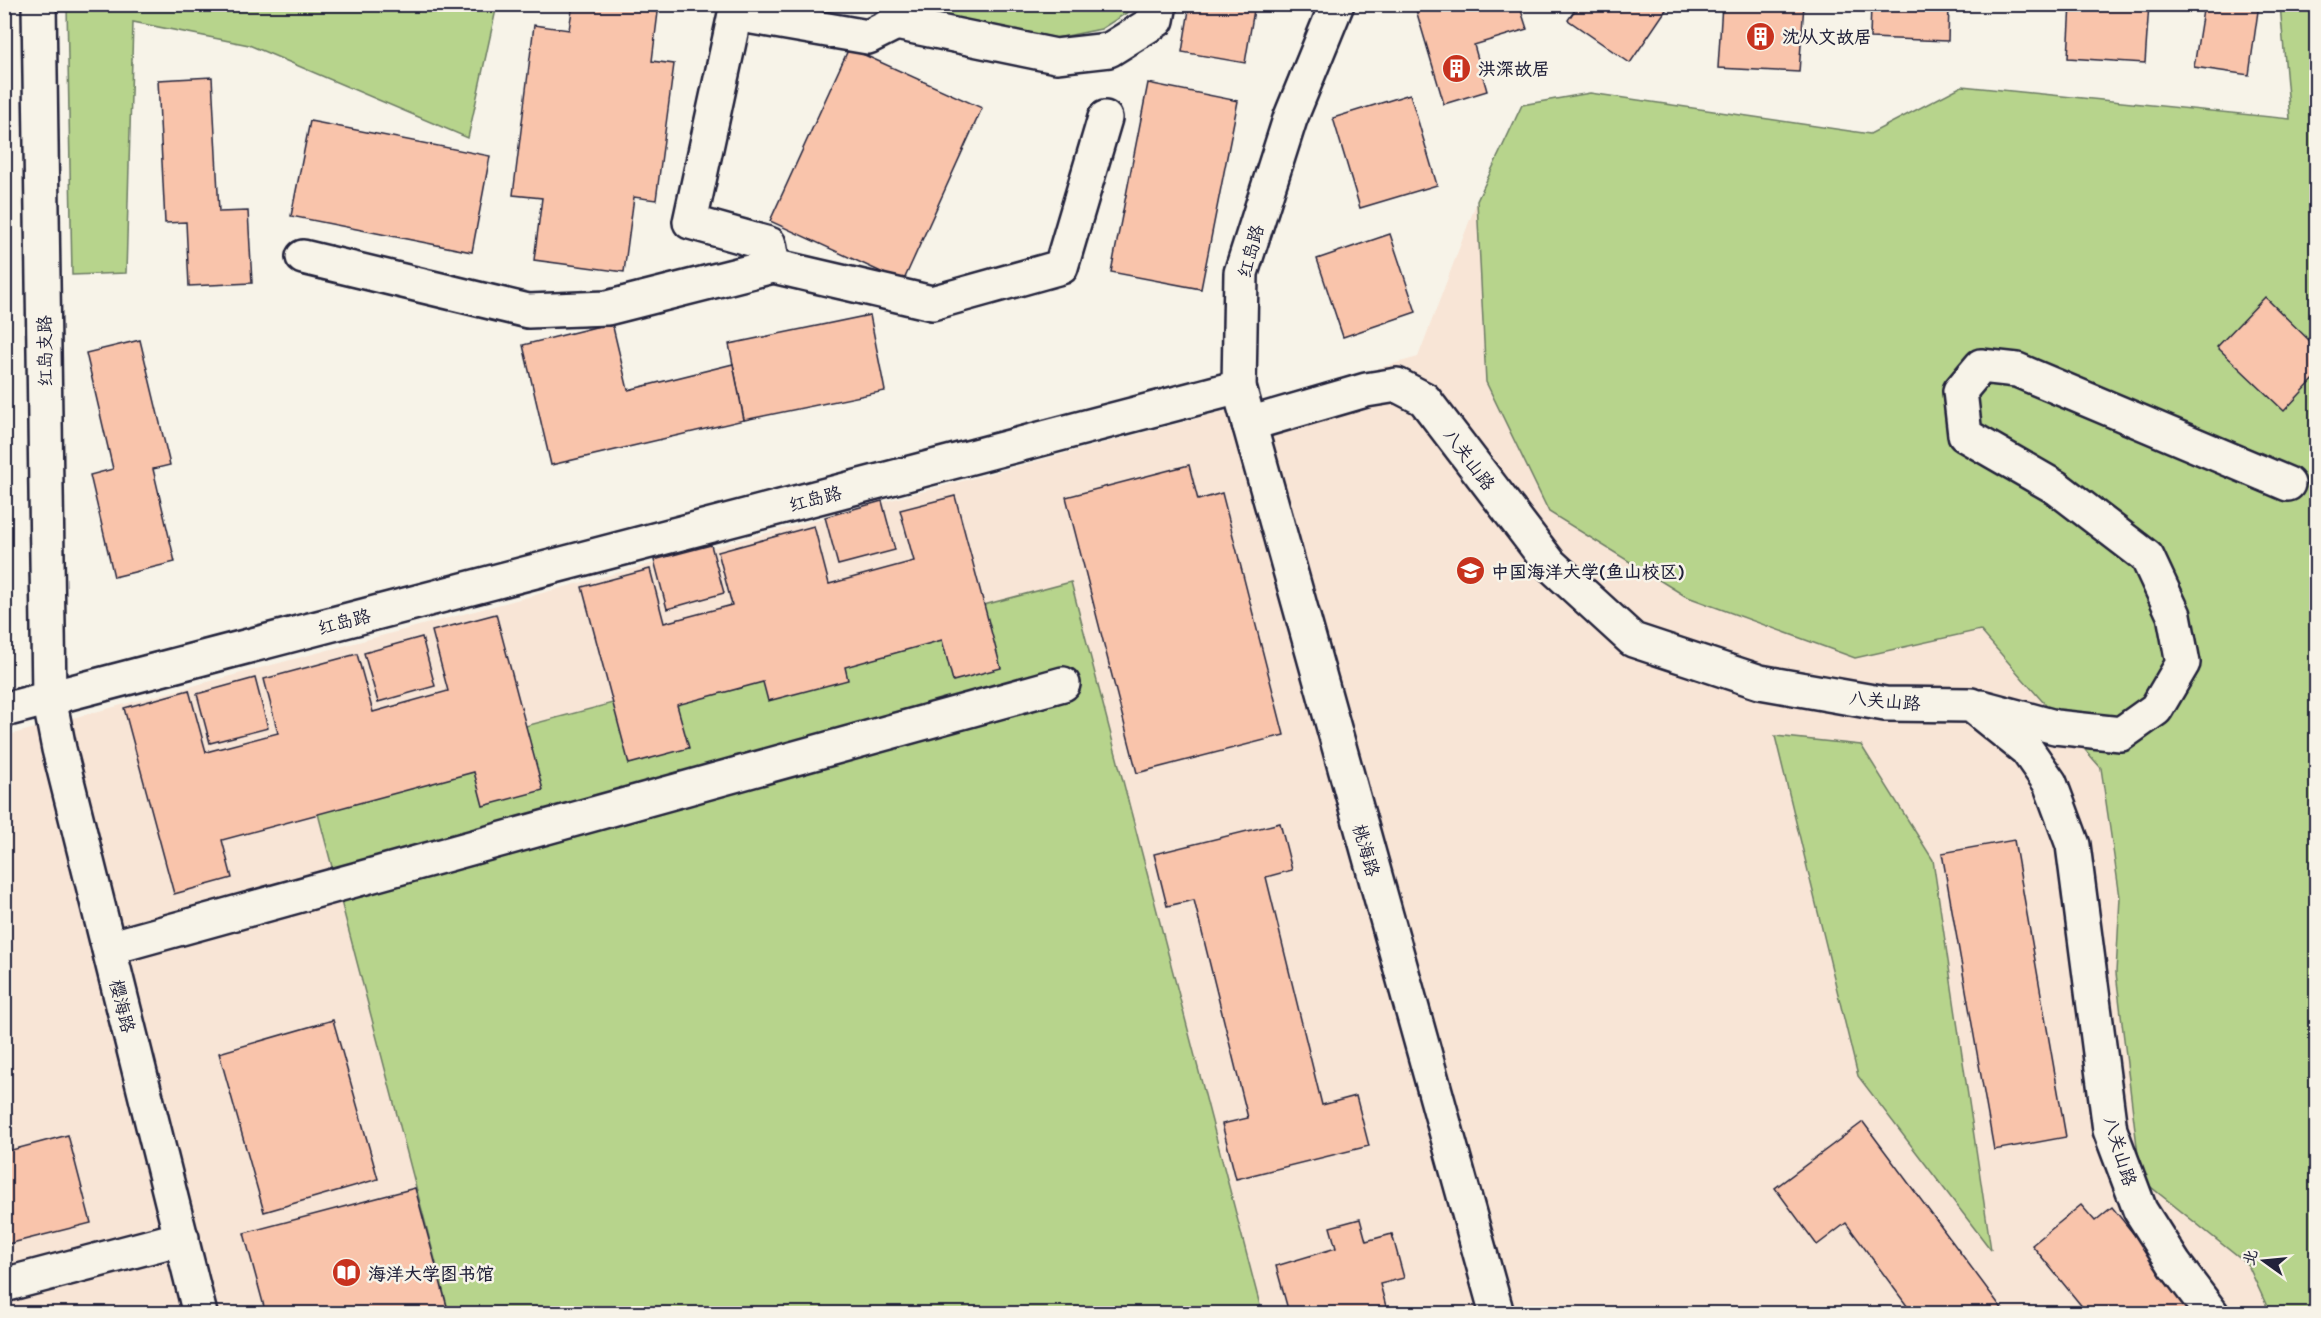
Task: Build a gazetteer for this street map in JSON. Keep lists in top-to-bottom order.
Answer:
{
  "streets": {
    "street": [
      "红岛路",
      "红岛支路",
      "八关山路",
      "桃海路",
      "樱海路"
    ]
  },
  "crossings": [
    ["红岛路", "红岛支路"],
    ["红岛路", "桃海路"],
    ["红岛路", "樱海路"],
    ["红岛支路", "樱海路"],
    ["八关山路", "桃海路"]
  ],
  "places": {
    "building": ["沈从文故居", "洪深故居"],
    "school or university": ["中国海洋大学(鱼山校区)"],
    "library": ["海洋大学图书馆"]
  },
  "north": "left"
}
